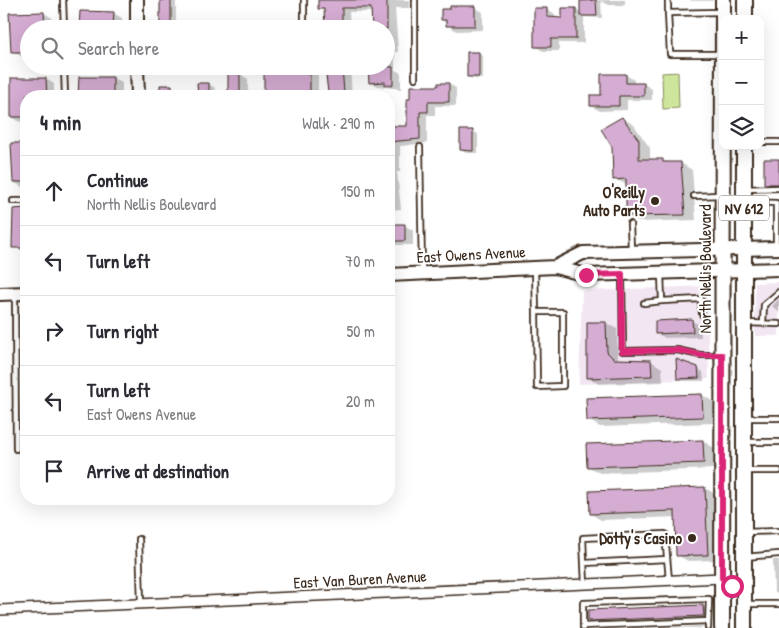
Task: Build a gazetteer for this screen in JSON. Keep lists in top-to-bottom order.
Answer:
{
  "streets": {
    "main road": ["NV 612", "East Owens Avenue", "North Nellis Boulevard"],
    "street": ["East Van Buren Avenue"]
  },
  "crossings": [
    ["NV 612", "East Owens Avenue"],
    ["East Owens Avenue", "North Nellis Boulevard"],
    ["North Nellis Boulevard", "East Van Buren Avenue"]
  ],
  "places": ["O'Reilly Auto Parts", "Dotty's Casino"],
  "page": {
    "map_buttons": ["+", "−"],
    "search": "Search here",
    "heading": ["4 min", "Walk · 290 m"],
    "list": [
      ["Continue", "North Nellis Boulevard", "150 m"],
      ["Turn left", "70 m"],
      ["Turn right", "50 m"],
      ["Turn left", "East Owens Avenue", "20 m"],
      "Arrive at destination"
    ]
  }
}
